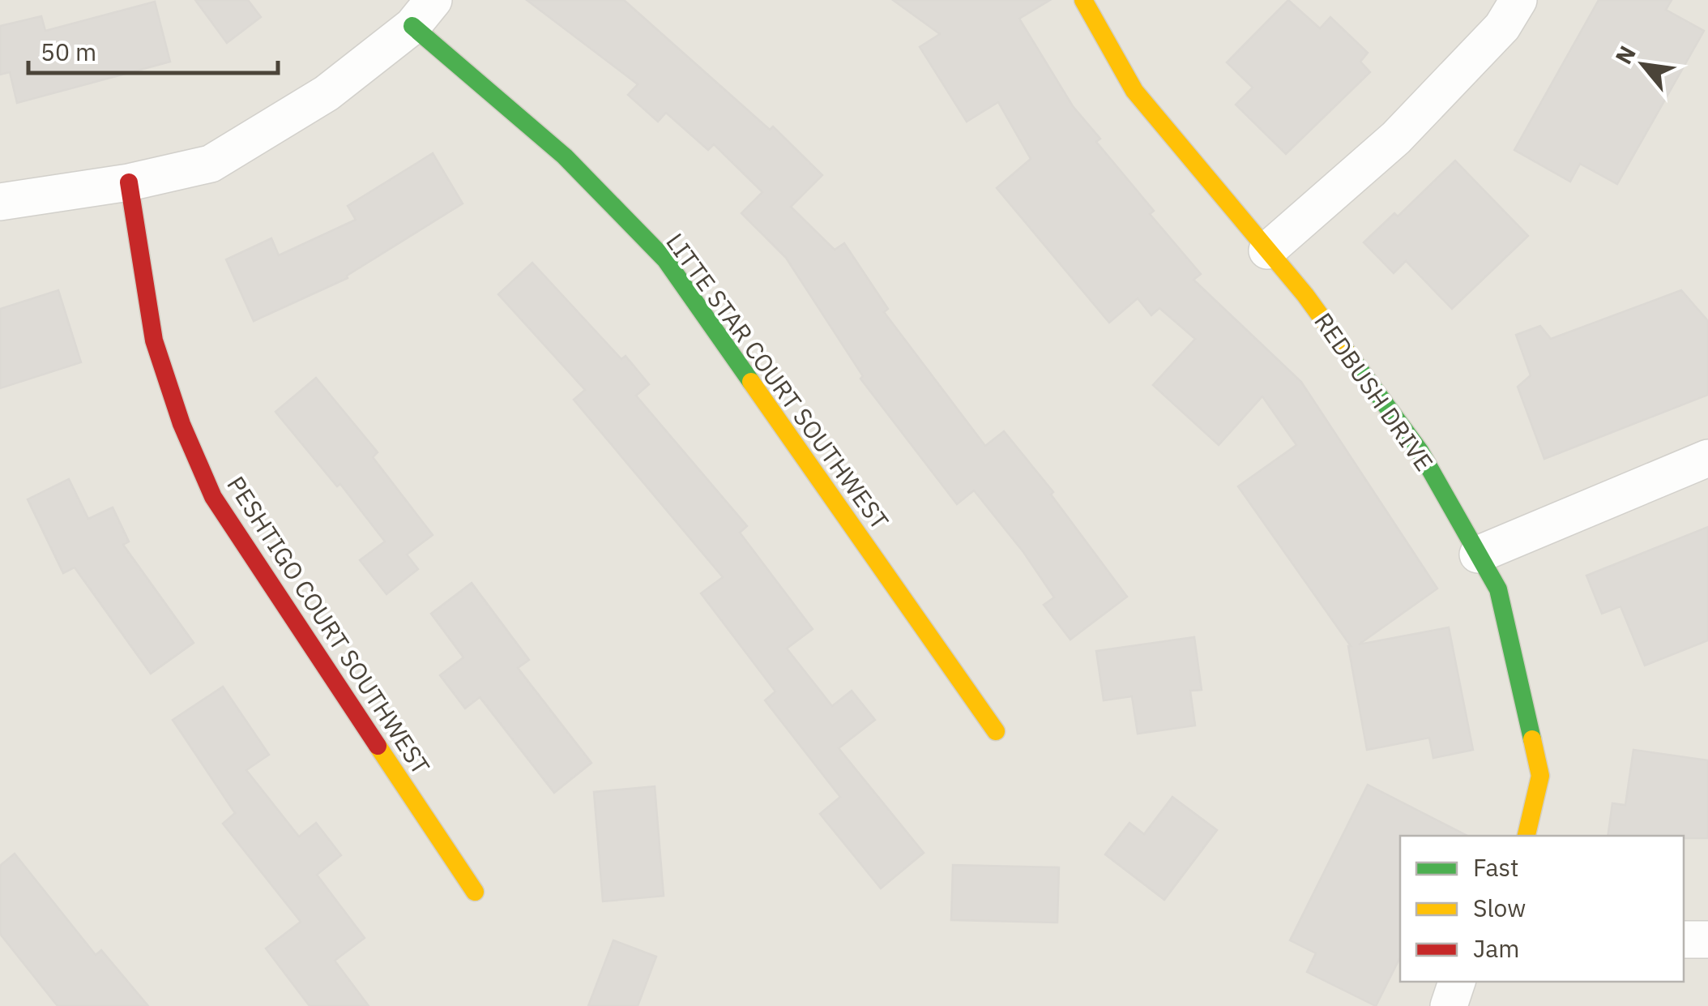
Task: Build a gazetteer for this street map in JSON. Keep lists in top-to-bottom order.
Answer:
{
  "streets": {
    "street": ["LITTE STAR COURT SOUTHWEST", "REDBUSH DRIVE", "PESHTIGO COURT SOUTHWEST"]
  },
  "legend": ["Fast", "Slow", "Jam"],
  "scale_bar": "50 m",
  "north": "top left"
}
